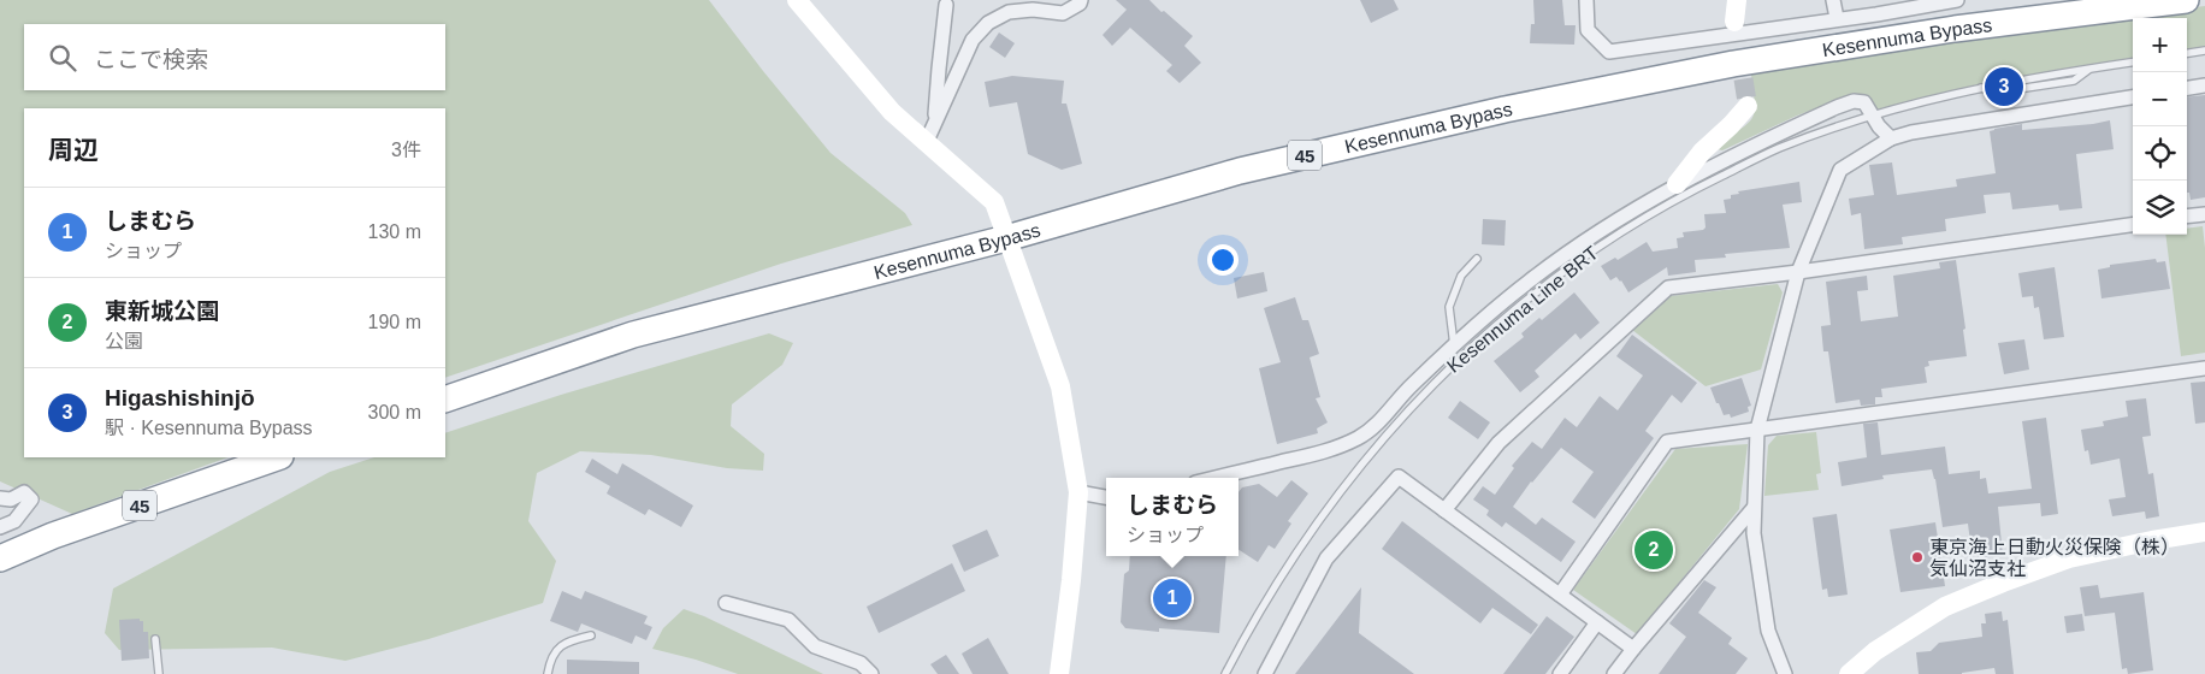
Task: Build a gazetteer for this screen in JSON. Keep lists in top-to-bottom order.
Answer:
{
  "streets": {
    "highway": ["Kesennuma Bypass", "45"],
    "lane": ["Kesennuma Line BRT"]
  },
  "places": ["東京海上日動火災保険（株） 気仙沼支社"],
  "page": {
    "map_buttons": ["+", "−"],
    "search": "ここで検索",
    "pins": ["3", "2", "1"],
    "heading": ["周辺", "3件"],
    "list": [
      {
        "mark": "1",
        "name": "しまむら",
        "note": "ショップ",
        "value": "130 m"
      },
      {
        "mark": "2",
        "name": "東新城公園",
        "note": "公園",
        "value": "190 m"
      },
      {
        "mark": "3",
        "name": "Higashishinjō",
        "note": "駅 · Kesennuma Bypass",
        "value": "300 m"
      }
    ],
    "popup": ["しまむら", "ショップ"]
  }
}
